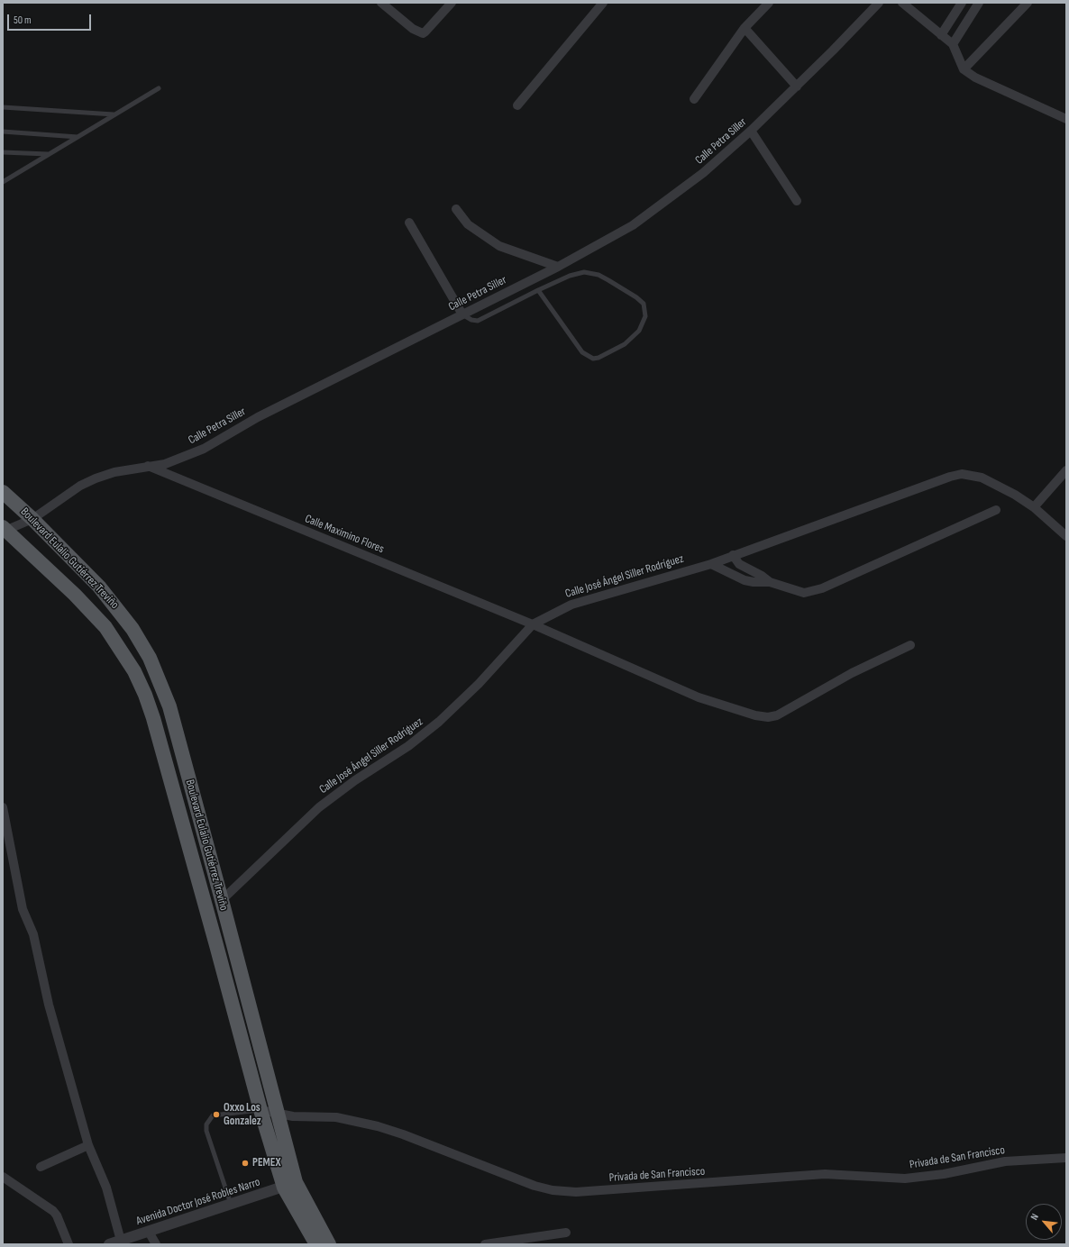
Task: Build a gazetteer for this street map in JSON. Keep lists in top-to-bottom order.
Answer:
{
  "streets": {
    "main road": ["Boulevard Eulalio Gutiérrez Treviño"],
    "street": [
      "Calle Petra Siller",
      "Calle Maximino Flores",
      "Calle José Ángel Siller Rodríguez",
      "Privada de San Francisco",
      "Avenida Doctor José Robles Narro"
    ]
  },
  "crossings": [
    ["Calle Petra Siller", "Calle Maximino Flores"],
    ["Calle Petra Siller", "Boulevard Eulalio Gutiérrez Treviño"],
    ["Calle Maximino Flores", "Calle José Ángel Siller Rodríguez"],
    ["Boulevard Eulalio Gutiérrez Treviño", "Calle José Ángel Siller Rodríguez"],
    ["Boulevard Eulalio Gutiérrez Treviño", "Privada de San Francisco"],
    ["Boulevard Eulalio Gutiérrez Treviño", "Avenida Doctor José Robles Narro"]
  ],
  "places": ["Oxxo Los Gonzalez", "PEMEX"],
  "scale_bar": "50 m",
  "north": "top left"
}
